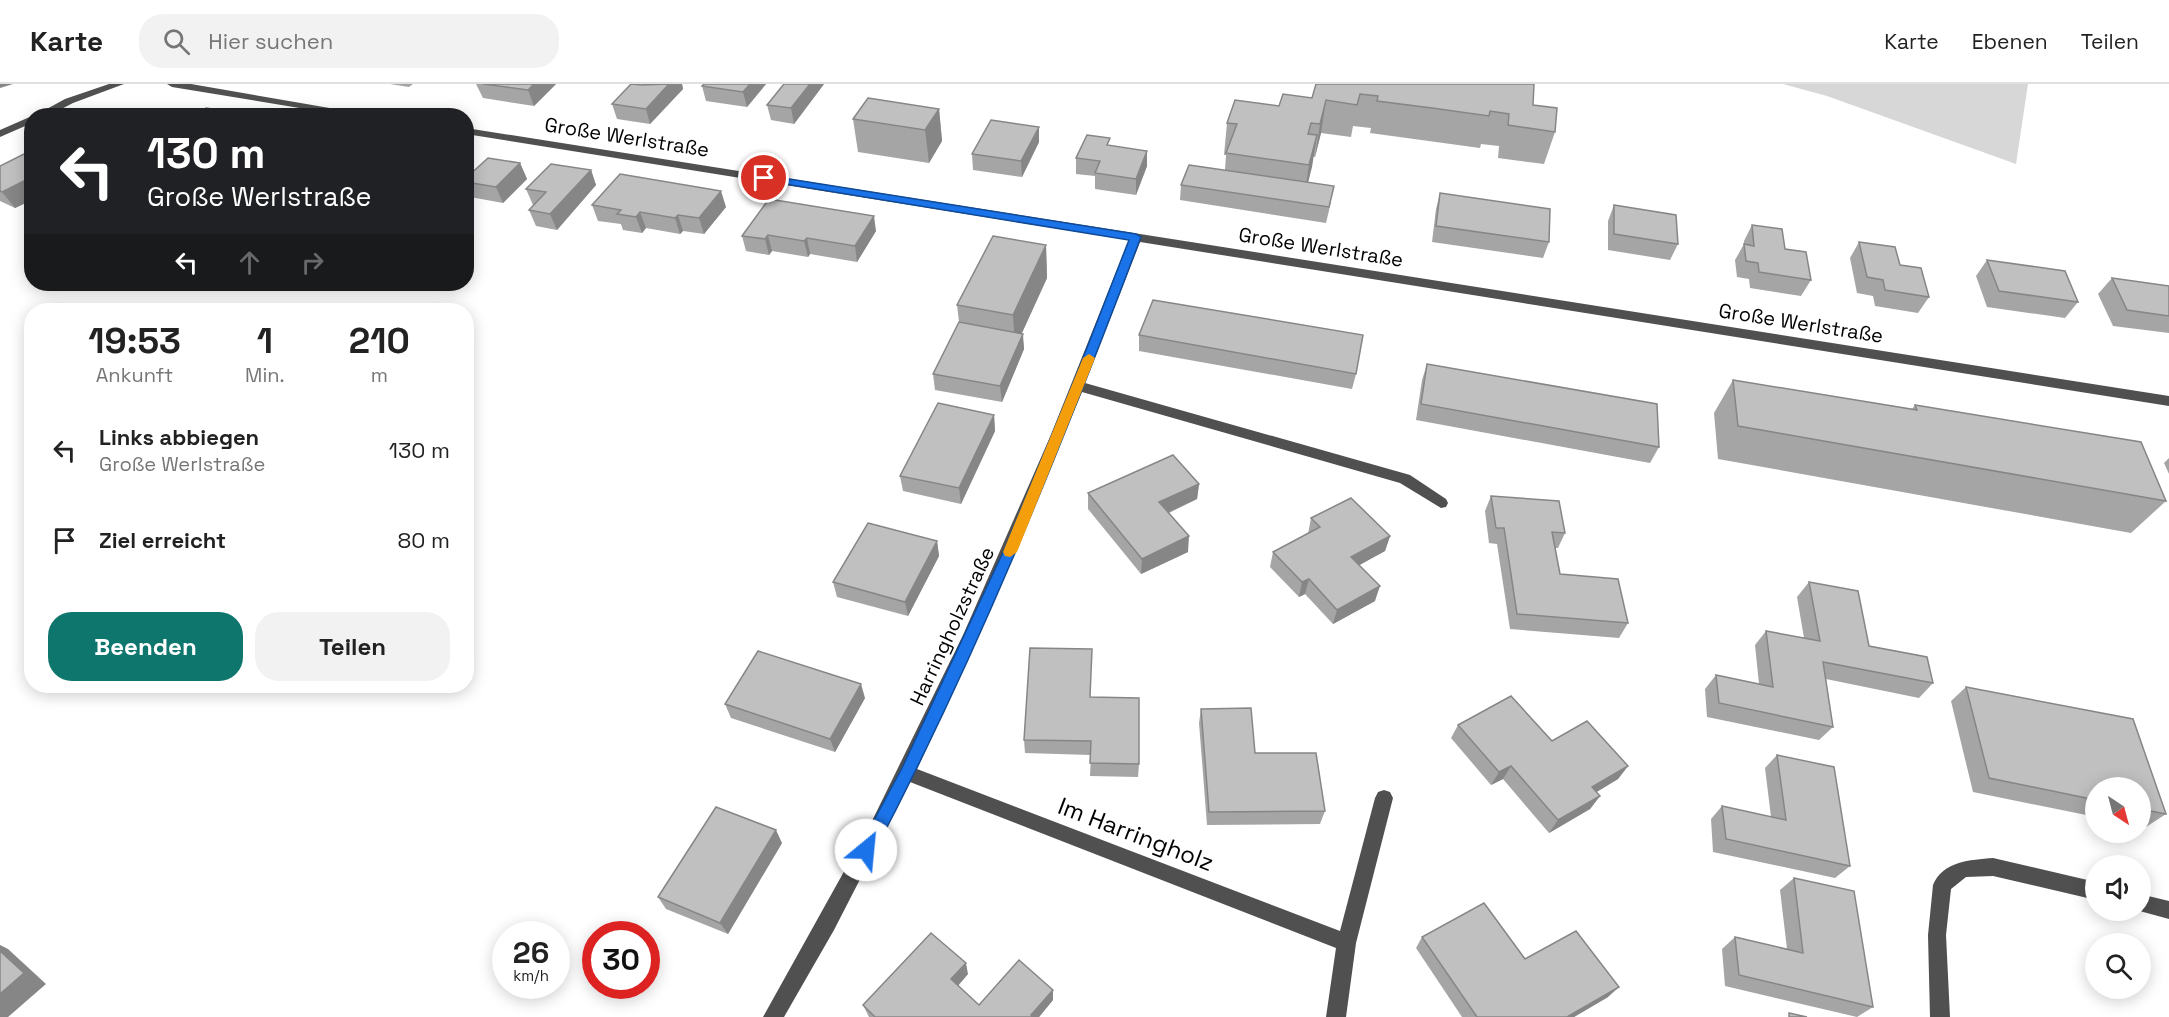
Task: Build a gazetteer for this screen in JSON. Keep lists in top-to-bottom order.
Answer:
{
  "streets": {
    "street": ["Große Werlstraße", "Harringholzstraße", "Im Harringholz"]
  },
  "crossings": [
    ["Große Werlstraße", "Harringholzstraße"],
    ["Harringholzstraße", "Im Harringholz"]
  ],
  "north": "bottom right",
  "page": {
    "header": "Karte",
    "search": "Hier suchen",
    "nav": ["Karte", "Ebenen", "Teilen"],
    "turn": ["130 m", "Große Werlstraße"],
    "eta": [
      "19:53",
      "Ankunft",
      "1",
      "Min.",
      "210",
      "m"
    ],
    "list": [
      {
        "name": "Links abbiegen",
        "note": "Große Werlstraße",
        "value": "130 m"
      },
      {
        "name": "Ziel erreicht",
        "value": "80 m"
      }
    ],
    "buttons": ["Beenden", "Teilen"],
    "speed": "26 km/h",
    "limit": "30"
  }
}
